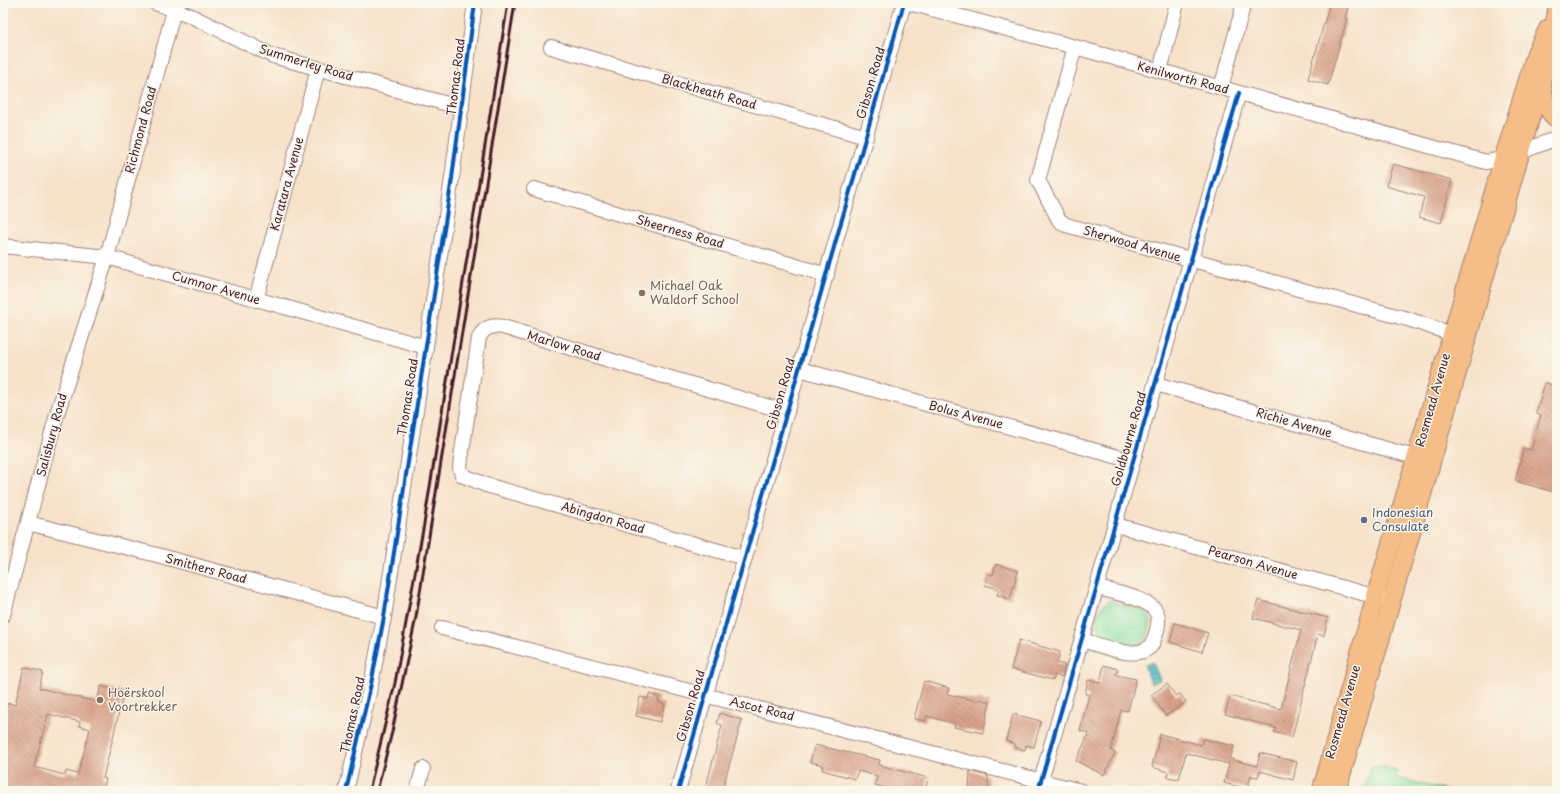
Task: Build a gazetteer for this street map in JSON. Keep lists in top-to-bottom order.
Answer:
{
  "streets": {
    "main road": ["Rosmead Avenue"],
    "street": [
      "Summerley Road",
      "Thomas Road",
      "Kenilworth Road",
      "Gibson Road",
      "Blackheath Road",
      "Richmond Road",
      "Karatara Avenue",
      "Sheerness Road",
      "Sherwood Avenue",
      "Cumnor Avenue",
      "Marlow Road",
      "Bolus Avenue",
      "Richie Avenue",
      "Salisbury Road",
      "Goldbourne Road",
      "Abingdon Road",
      "Pearson Avenue",
      "Smithers Road",
      "Ascot Road"
    ]
  },
  "crossings": [
    ["Summerley Road", "Thomas Road"],
    ["Summerley Road", "Richmond Road"],
    ["Summerley Road", "Karatara Avenue"],
    ["Thomas Road", "Cumnor Avenue"],
    ["Thomas Road", "Smithers Road"],
    ["Kenilworth Road", "Sherwood Avenue"],
    ["Kenilworth Road", "Rosmead Avenue"],
    ["Kenilworth Road", "Goldbourne Road"],
    ["Gibson Road", "Blackheath Road"],
    ["Gibson Road", "Sheerness Road"],
    ["Gibson Road", "Marlow Road"],
    ["Gibson Road", "Bolus Avenue"],
    ["Gibson Road", "Abingdon Road"],
    ["Gibson Road", "Ascot Road"],
    ["Richmond Road", "Cumnor Avenue"],
    ["Richmond Road", "Salisbury Road"],
    ["Karatara Avenue", "Cumnor Avenue"],
    ["Sherwood Avenue", "Rosmead Avenue"],
    ["Sherwood Avenue", "Goldbourne Road"],
    ["Cumnor Avenue", "Salisbury Road"],
    ["Marlow Road", "Abingdon Road"],
    ["Rosmead Avenue", "Richie Avenue"],
    ["Rosmead Avenue", "Pearson Avenue"],
    ["Bolus Avenue", "Goldbourne Road"],
    ["Richie Avenue", "Goldbourne Road"],
    ["Salisbury Road", "Smithers Road"],
    ["Goldbourne Road", "Pearson Avenue"],
    ["Goldbourne Road", "Ascot Road"]
  ],
  "places": ["Michael Oak Waldorf School", "Indonesian Consulate", "Hoërskool Voortrekker"]
}
